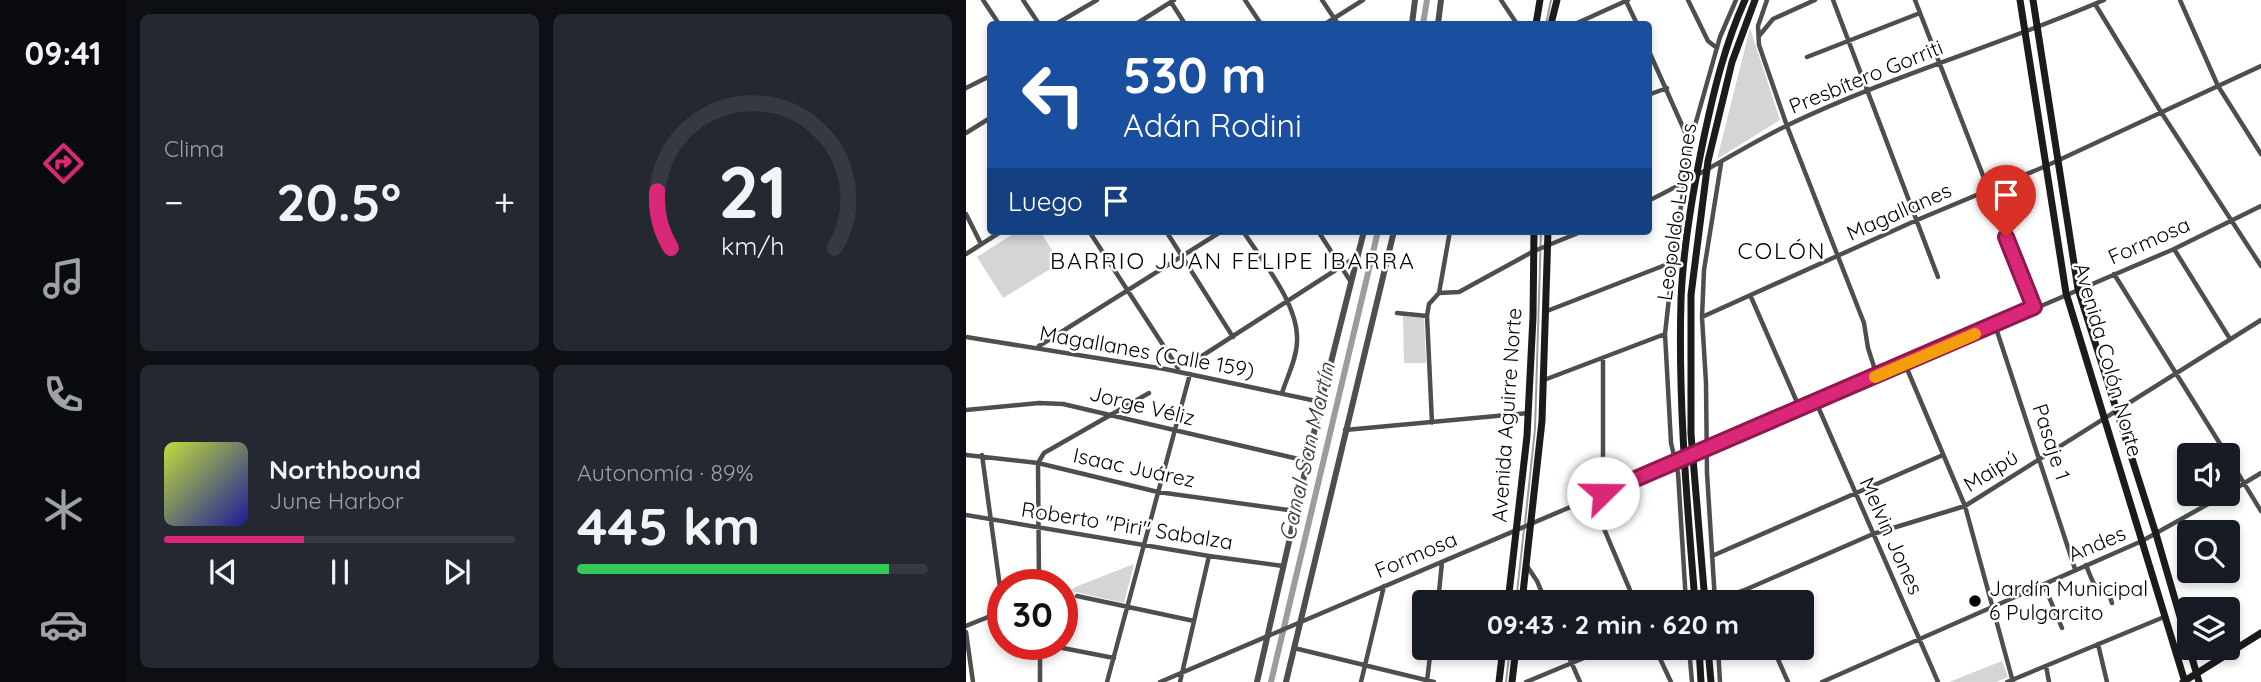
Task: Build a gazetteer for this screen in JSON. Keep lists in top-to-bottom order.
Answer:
{
  "streets": {
    "main road": ["Leopoldo Lugones", "Avenida Colón Norte", "Avenida Aguirre Norte"],
    "street": [
      "Presbítero Gorriti",
      "Magallanes",
      "Formosa",
      "Magallanes (Calle 159)",
      "Jorge Véliz",
      "Pasaje 1",
      "Isaac Juárez",
      "Maipú",
      "Roberto \"Piri\" Sabalza",
      "Melvin Jones",
      "Andes"
    ]
  },
  "crossings": [
    ["Presbítero Gorriti", "Leopoldo Lugones"],
    ["Presbítero Gorriti", "Avenida Colón Norte"],
    ["Leopoldo Lugones", "Formosa"],
    ["Magallanes", "Avenida Colón Norte"],
    ["Formosa", "Avenida Colón Norte"],
    ["Formosa", "Avenida Aguirre Norte"],
    ["Formosa", "Pasaje 1"],
    ["Formosa", "Melvin Jones"],
    ["Avenida Colón Norte", "Maipú"],
    ["Avenida Colón Norte", "Andes"],
    ["Pasaje 1", "Maipú"],
    ["Pasaje 1", "Andes"],
    ["Maipú", "Melvin Jones"],
    ["Melvin Jones", "Andes"]
  ],
  "districts": ["COLÓN", "BARRIO JUAN FELIPE IBARRA"],
  "water": ["Canal San Martín"],
  "places": ["Jardín Municipal 6 Pulgarcito"],
  "page": {
    "tabs": "09:41",
    "tile": [
      "Clima",
      ["Autonomía · 89%", "445 km"]
    ],
    "turn": ["530 m", "Adán Rodini"],
    "then": "Luego",
    "heat": ["−", "20.5°", "+"],
    "song": ["Northbound", "June Harbor"],
    "limit": "30",
    "trip": "09:43 · 2 min · 620 m",
    "gauge": ["21", "km/h"]
  }
}
